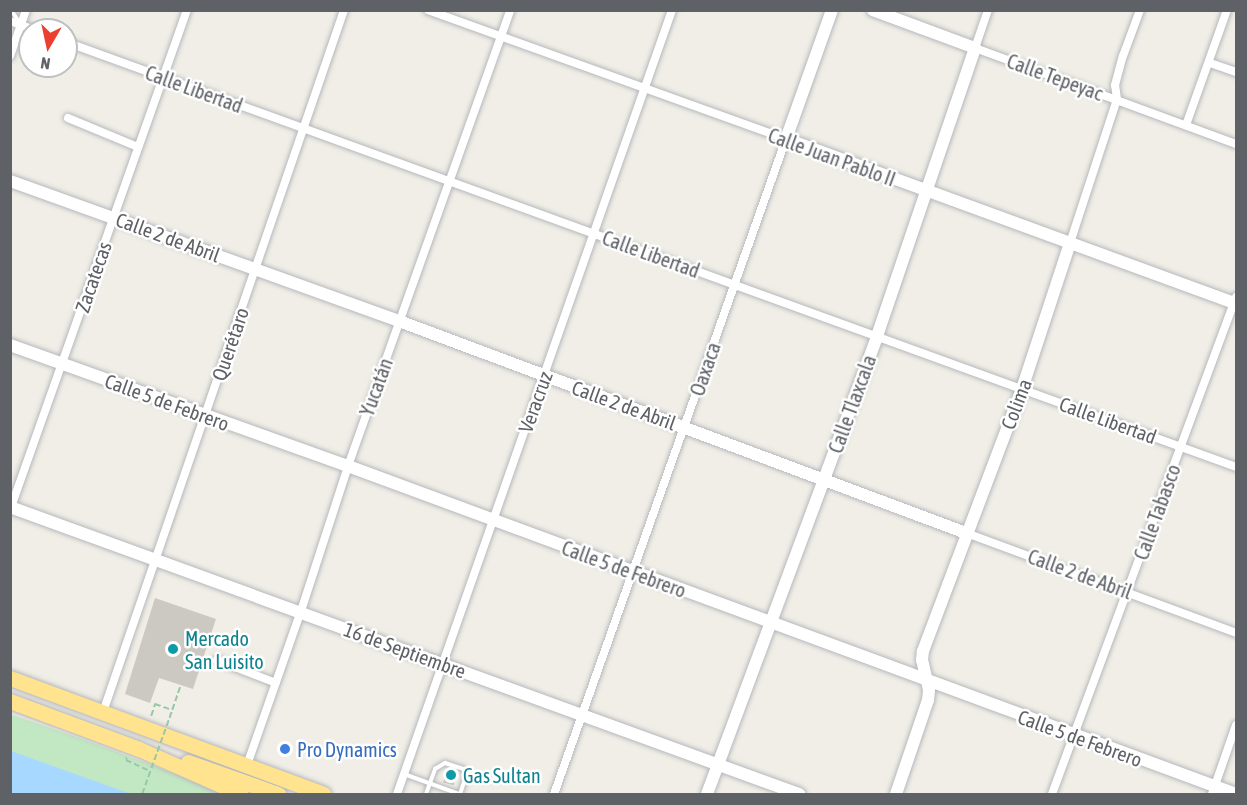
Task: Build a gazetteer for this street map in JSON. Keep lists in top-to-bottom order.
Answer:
{
  "streets": {
    "street": [
      "Calle Tepeyac",
      "Calle Libertad",
      "Calle Juan Pablo II",
      "Calle 2 de Abril",
      "Zacatecas",
      "Querétaro",
      "Oaxaca",
      "Yucatán",
      "Calle 5 de Febrero",
      "Veracruz",
      "Calle Tlaxcala",
      "Colima",
      "Calle Tabasco",
      "16 de Septiembre"
    ]
  },
  "crossings": [
    ["Calle Tepeyac", "Calle Tlaxcala"],
    ["Calle Tepeyac", "Colima"],
    ["Calle Libertad", "Zacatecas"],
    ["Calle Libertad", "Querétaro"],
    ["Calle Libertad", "Oaxaca"],
    ["Calle Libertad", "Yucatán"],
    ["Calle Libertad", "Veracruz"],
    ["Calle Libertad", "Calle Tlaxcala"],
    ["Calle Libertad", "Colima"],
    ["Calle Libertad", "Calle Tabasco"],
    ["Calle Juan Pablo II", "Oaxaca"],
    ["Calle Juan Pablo II", "Yucatán"],
    ["Calle Juan Pablo II", "Veracruz"],
    ["Calle Juan Pablo II", "Calle Tlaxcala"],
    ["Calle Juan Pablo II", "Colima"],
    ["Calle Juan Pablo II", "Calle Tabasco"],
    ["Calle 2 de Abril", "Zacatecas"],
    ["Calle 2 de Abril", "Querétaro"],
    ["Calle 2 de Abril", "Oaxaca"],
    ["Calle 2 de Abril", "Yucatán"],
    ["Calle 2 de Abril", "Veracruz"],
    ["Calle 2 de Abril", "Calle Tlaxcala"],
    ["Calle 2 de Abril", "Colima"],
    ["Calle 2 de Abril", "Calle Tabasco"],
    ["Zacatecas", "Calle 5 de Febrero"],
    ["Zacatecas", "16 de Septiembre"],
    ["Querétaro", "Calle 5 de Febrero"],
    ["Querétaro", "16 de Septiembre"],
    ["Oaxaca", "Calle 5 de Febrero"],
    ["Oaxaca", "16 de Septiembre"],
    ["Yucatán", "Calle 5 de Febrero"],
    ["Yucatán", "16 de Septiembre"],
    ["Calle 5 de Febrero", "Veracruz"],
    ["Calle 5 de Febrero", "Calle Tlaxcala"],
    ["Calle 5 de Febrero", "Colima"],
    ["Calle 5 de Febrero", "Calle Tabasco"],
    ["Veracruz", "16 de Septiembre"],
    ["Calle Tlaxcala", "16 de Septiembre"]
  ],
  "places": ["Mercado San Luisito", "Pro Dynamics", "Gas Sultan"],
  "north": "bottom"
}
